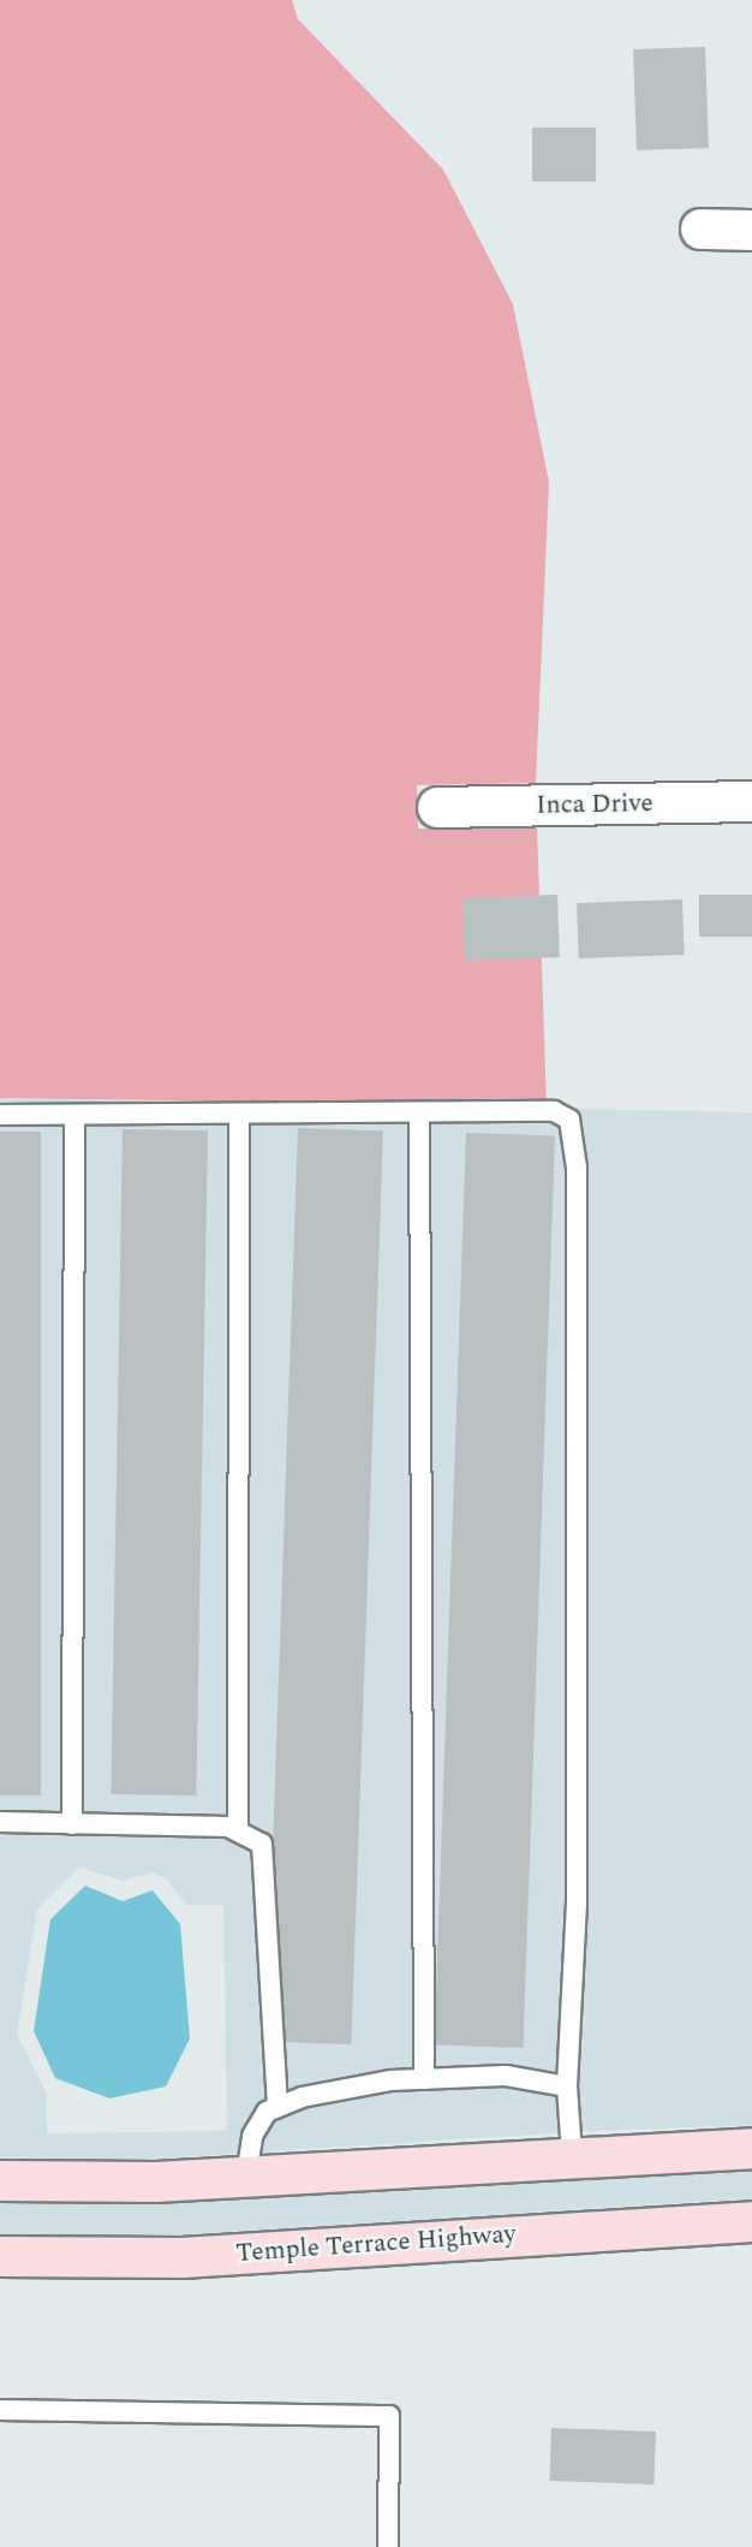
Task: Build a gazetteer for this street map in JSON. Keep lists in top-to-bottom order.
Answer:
{
  "streets": {
    "main road": ["Temple Terrace Highway"],
    "street": ["Inca Drive"]
  }
}
